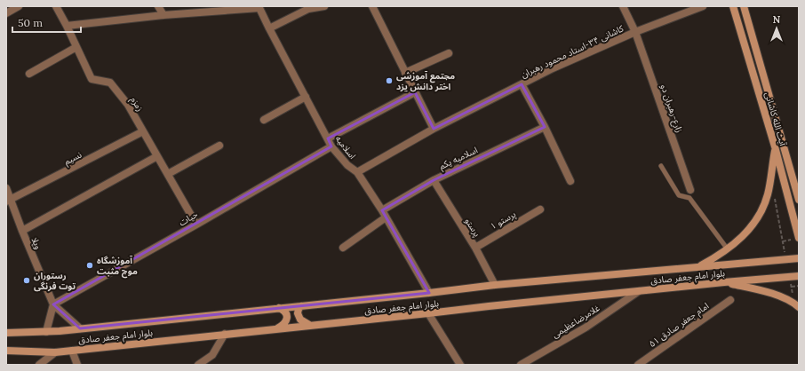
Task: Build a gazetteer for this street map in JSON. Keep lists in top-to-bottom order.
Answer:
{
  "streets": {
    "main road": ["آیت الله کاشانی", "بلوار امام جعفر صادق"],
    "street": [
      "کاشانی ۳۴-استاد محمود رهبران",
      "زمزم",
      "زارع-رهبران دو",
      "اسلامیه",
      "نسیم",
      "اسلامیه یکم",
      "حیات",
      "پرستو ۱",
      "پرستو",
      "ویلا",
      "غلامرضاعظیمی",
      "امام جعفر صادق ۵۱"
    ]
  },
  "crossings": [
    ["کاشانی ۳۴-استاد محمود رهبران", "زارع-رهبران دو"],
    ["کاشانی ۳۴-استاد محمود رهبران", "اسلامیه"],
    ["زمزم", "نسیم"],
    ["زمزم", "حیات"],
    ["اسلامیه", "اسلامیه یکم"],
    ["اسلامیه", "حیات"],
    ["اسلامیه", "بلوار امام جعفر صادق"],
    ["نسیم", "ویلا"],
    ["اسلامیه یکم", "پرستو"],
    ["حیات", "ویلا"],
    ["پرستو ۱", "پرستو"],
    ["پرستو", "بلوار امام جعفر صادق"],
    ["ویلا", "بلوار امام جعفر صادق"],
    ["بلوار امام جعفر صادق", "غلامرضاعظیمی"]
  ],
  "places": ["مجتمع آموزشی اختر دانش یزد", "آموزشگاه موج مثبت", "رستوران توت فرنگی"],
  "scale_bar": "50 m",
  "north": "top"
}
